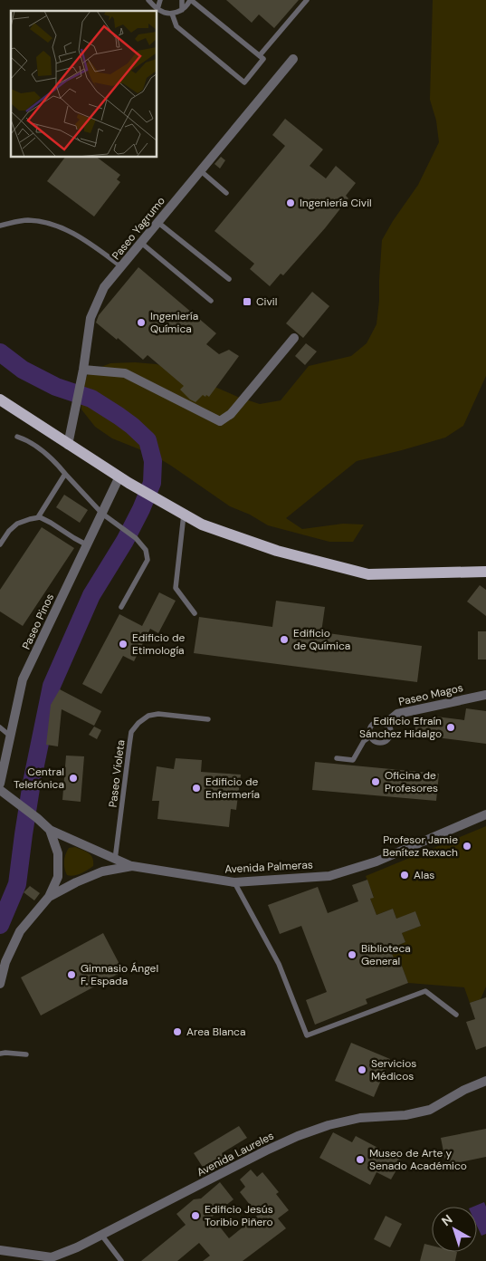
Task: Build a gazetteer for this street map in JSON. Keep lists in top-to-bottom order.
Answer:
{
  "streets": {
    "street": [
      "Paseo Yagrumo",
      "Paseo Pinos",
      "Paseo Magos",
      "Avenida Palmeras",
      "Avenida Laureles"
    ],
    "lane": ["Paseo Violeta"]
  },
  "places": {
    "other": [
      "Ingeniería Civil",
      "Ingeniería Química",
      "Edificio de Química",
      "Edificio de Etimología",
      "Edificio Efraín Sánchez Hidalgo",
      "Central Telefónica",
      "Oficina de Profesores",
      "Edificio de Enfermería",
      "Profesor Jamie Benítez Rexach",
      "Alas",
      "Biblioteca General",
      "Gimnasio Ángel F. Espada",
      "Area Blanca",
      "Servicios Médicos",
      "Museo de Arte y Senado Académico",
      "Edificio Jesús Toribio Piñero"
    ],
    "transit": ["Civil"]
  },
  "north": "top left"
}
